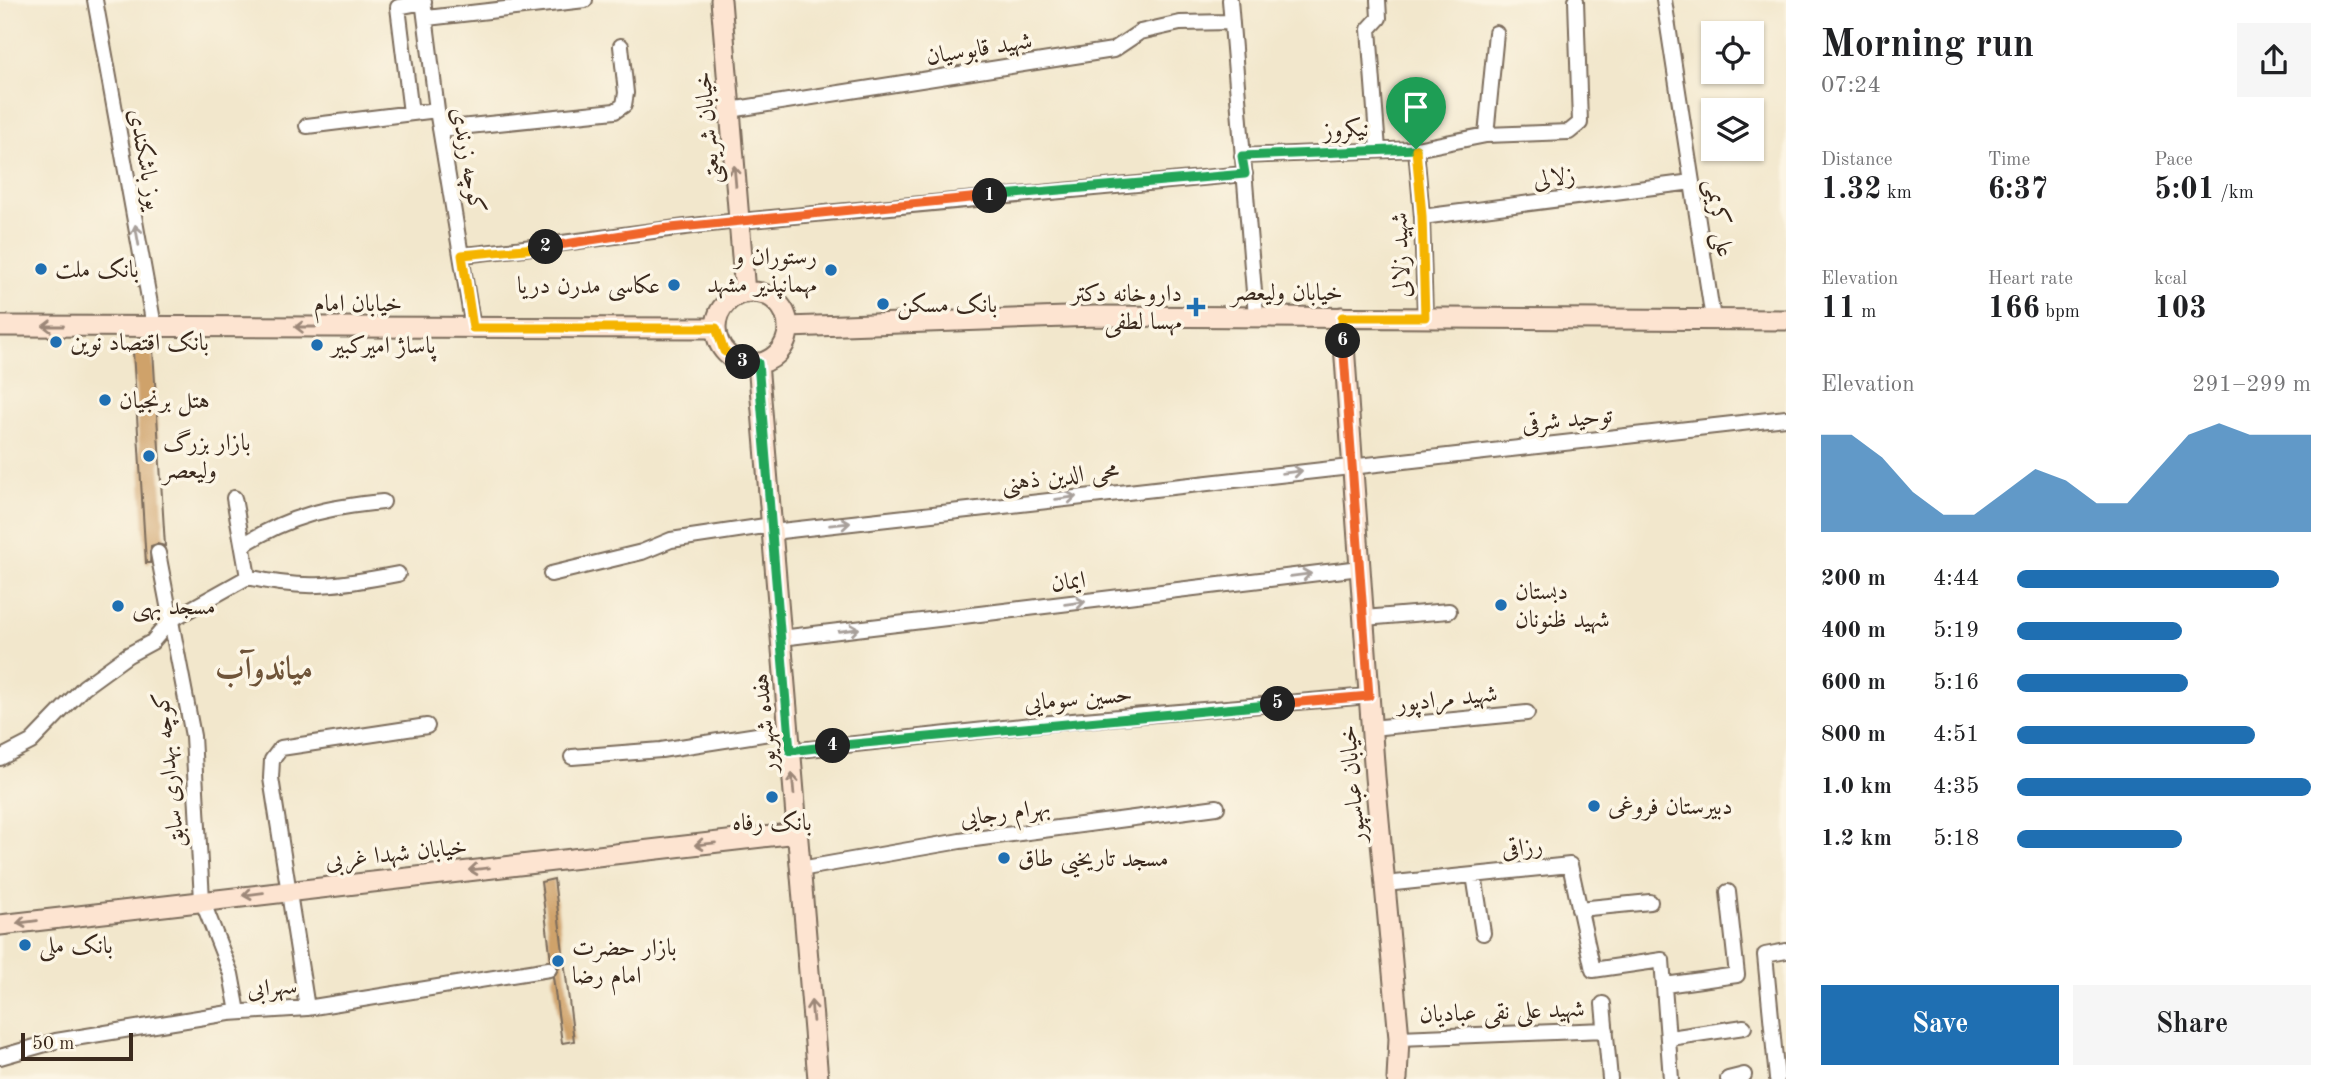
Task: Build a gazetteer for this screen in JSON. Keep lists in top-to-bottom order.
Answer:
{
  "streets": {
    "main road": [
      "خیابان شریعتی",
      "خیابان ولیعصر",
      "خیابان امام",
      "هفده شهریور",
      "خیابان عباسپور",
      "خیابان شهدا غربی"
    ],
    "street": [
      "شهید قابوسیان",
      "نیکروز",
      "یوز باشکندی",
      "کوچه زرندی",
      "زلالی",
      "علی کریمی",
      "شهید زلالی",
      "توحید شرقی",
      "محی الدین ذهنی",
      "ایمان",
      "حسین سومایی",
      "شهید مرادپور",
      "کوچه بهداری سابق",
      "بهرام رجایی",
      "رزاقی",
      "سهرابی",
      "شهید علی نقی عبادیان"
    ]
  },
  "crossings": [
    ["شهید قابوسیان", "خیابان شریعتی"],
    ["خیابان شریعتی", "خیابان ولیعصر"],
    ["خیابان شریعتی", "خیابان امام"],
    ["خیابان شریعتی", "هفده شهریور"],
    ["نیکروز", "شهید زلالی"],
    ["یوز باشکندی", "خیابان امام"],
    ["کوچه زرندی", "خیابان امام"],
    ["زلالی", "علی کریمی"],
    ["زلالی", "شهید زلالی"],
    ["علی کریمی", "خیابان ولیعصر"],
    ["شهید زلالی", "خیابان ولیعصر"],
    ["خیابان ولیعصر", "خیابان امام"],
    ["خیابان ولیعصر", "هفده شهریور"],
    ["خیابان ولیعصر", "خیابان عباسپور"],
    ["خیابان امام", "هفده شهریور"],
    ["توحید شرقی", "محی الدین ذهنی"],
    ["توحید شرقی", "خیابان عباسپور"],
    ["محی الدین ذهنی", "هفده شهریور"],
    ["محی الدین ذهنی", "خیابان عباسپور"],
    ["ایمان", "هفده شهریور"],
    ["ایمان", "خیابان عباسپور"],
    ["حسین سومایی", "هفده شهریور"],
    ["حسین سومایی", "خیابان عباسپور"],
    ["شهید مرادپور", "خیابان عباسپور"],
    ["هفده شهریور", "بهرام رجایی"],
    ["هفده شهریور", "خیابان شهدا غربی"],
    ["کوچه بهداری سابق", "خیابان شهدا غربی"],
    ["کوچه بهداری سابق", "سهرابی"],
    ["خیابان عباسپور", "رزاقی"],
    ["خیابان عباسپور", "شهید علی نقی عبادیان"]
  ],
  "one_way": [
    "خیابان شریعتی",
    "یوز باشکندی",
    "خیابان امام",
    "محی الدین ذهنی",
    "ایمان",
    "هفده شهریور",
    "خیابان شهدا غربی"
  ],
  "districts": ["میاندوآب"],
  "places": {
    "other": [
      "بانک ملت",
      "رستوران و مهمانپذیر مشهد",
      "عکاسی مدرن دریا",
      "بانک مسکن",
      "بانک اقتصاد نوین",
      "پاساژ امیرکبیر",
      "هتل برنجیان",
      "بازار بزرگ ولیعصر",
      "دبستان شهید ظنونان",
      "مسجد بهی",
      "بانک رفاه",
      "دبیرستان فروغی",
      "مسجد تاریخیی طاق",
      "بانک ملی",
      "بازار حضرت امام رضا"
    ],
    "health": ["داروخانه دکتر مهسا لطفی"]
  },
  "scale_bar": "50 m",
  "page": {
    "heading": ["Morning run", "07:24"],
    "stats": [
      ["Distance", "1.32 km"],
      ["Time", "6:37"],
      ["Pace", "5:01 /km"],
      ["Elevation", "11 m"],
      ["Heart rate", "166 bpm"],
      ["kcal", "103"]
    ],
    "pins": [
      "1",
      "2",
      "6",
      "3",
      "5",
      "4"
    ],
    "chart": ["Elevation", "291–299 m"],
    "list": [
      {
        "name": "200 m",
        "note": "4:44"
      },
      {
        "name": "400 m",
        "note": "5:19"
      },
      {
        "name": "600 m",
        "note": "5:16"
      },
      {
        "name": "800 m",
        "note": "4:51"
      },
      {
        "name": "1.0 km",
        "note": "4:35"
      },
      {
        "name": "1.2 km",
        "note": "5:18"
      }
    ],
    "buttons": ["Save", "Share"],
    "scale": "50 m"
  }
}
